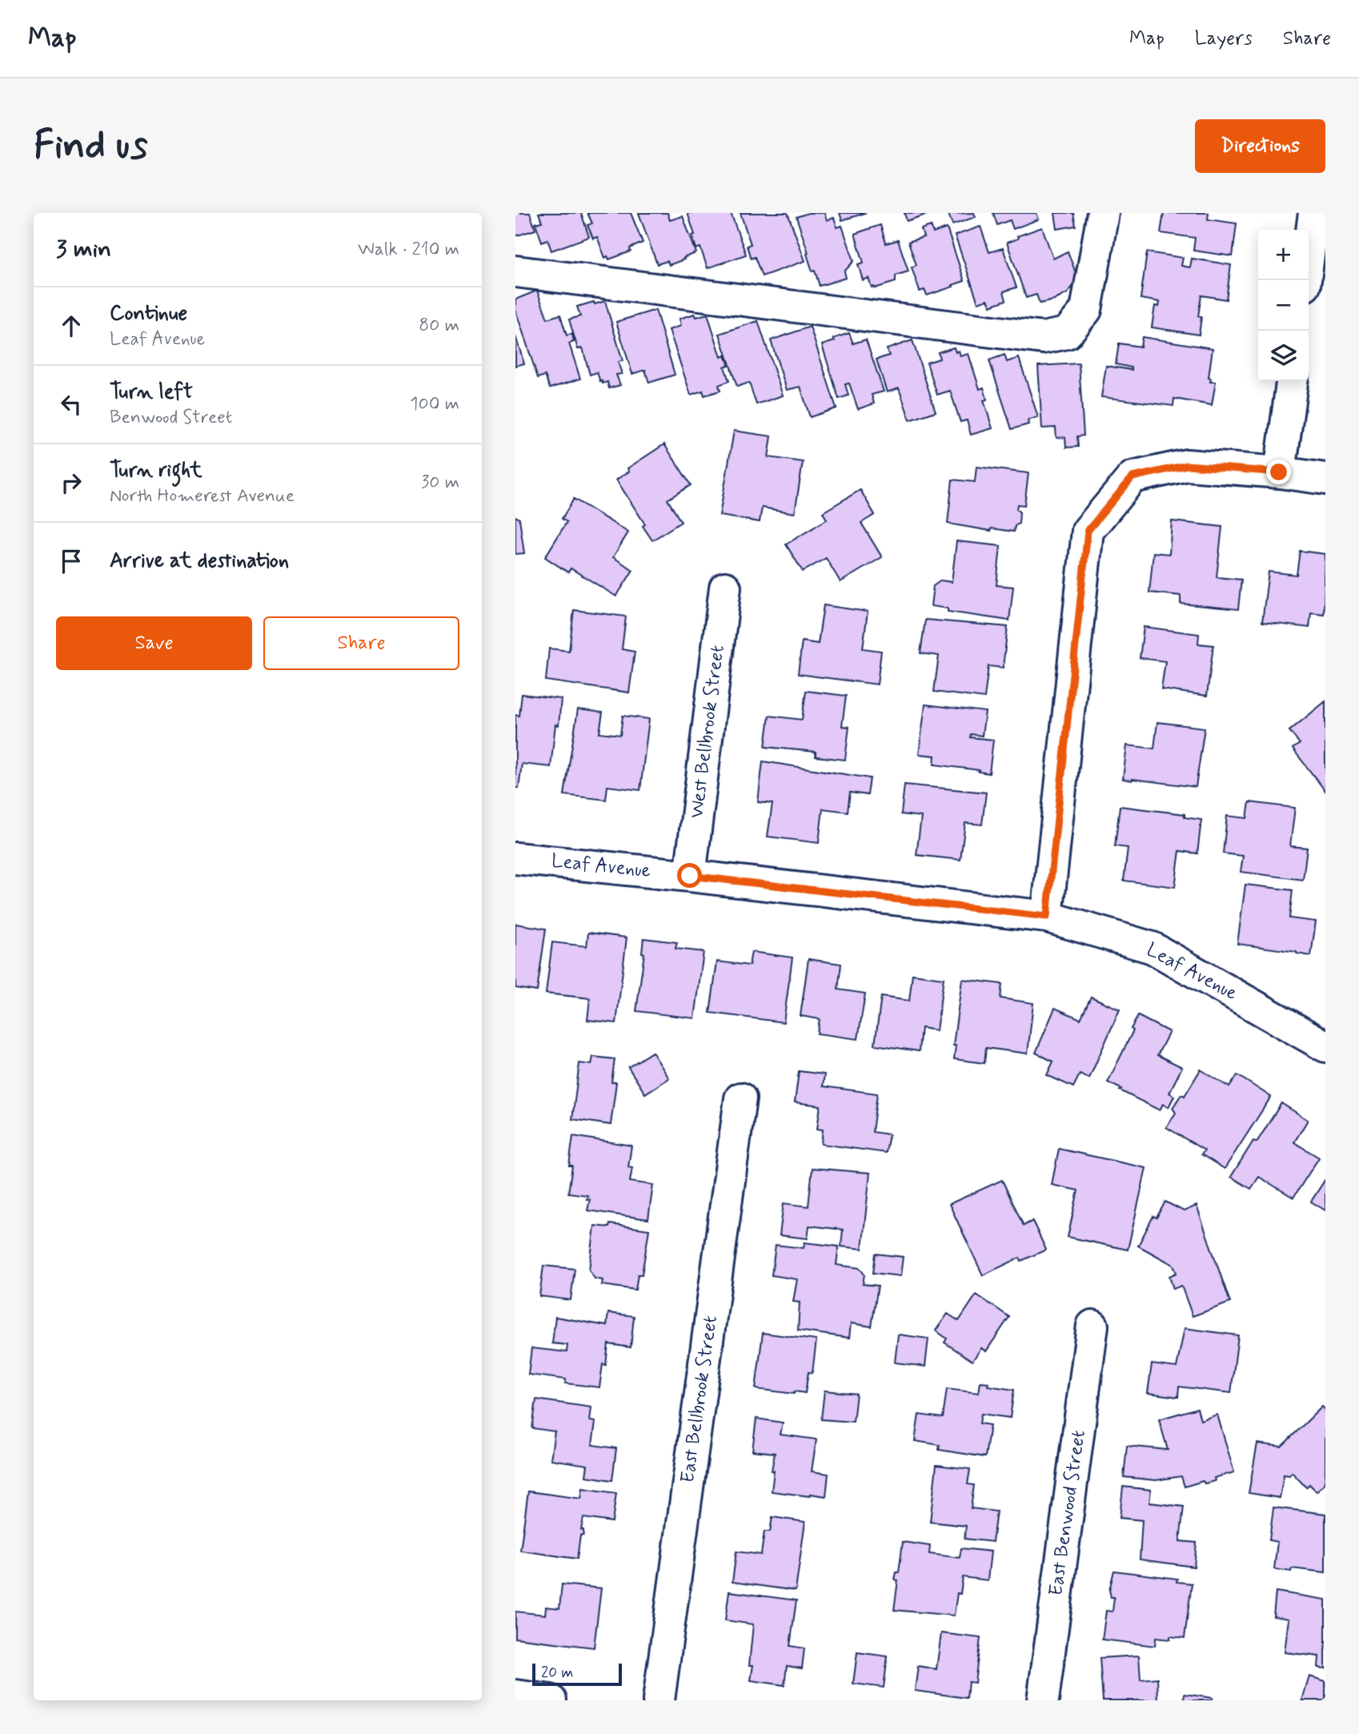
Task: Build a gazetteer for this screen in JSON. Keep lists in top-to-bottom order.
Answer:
{
  "streets": {
    "street": [
      "West Bellbrook Street",
      "Leaf Avenue",
      "East Bellbrook Street",
      "East Benwood Street"
    ]
  },
  "crossings": [
    ["West Bellbrook Street", "Leaf Avenue"]
  ],
  "scale_bar": "20 m",
  "page": {
    "header": "Map",
    "nav": ["Map", "Layers", "Share"],
    "buttons": [
      "Directions",
      ["Save", "Share"]
    ],
    "title": "Find us",
    "heading": ["3 min", "Walk · 210 m"],
    "map_buttons": ["+", "−"],
    "list": [
      ["Continue", "Leaf Avenue", "80 m"],
      ["Turn left", "Benwood Street", "100 m"],
      ["Turn right", "North Homerest Avenue", "30 m"],
      "Arrive at destination"
    ],
    "scale": "20 m"
  }
}
